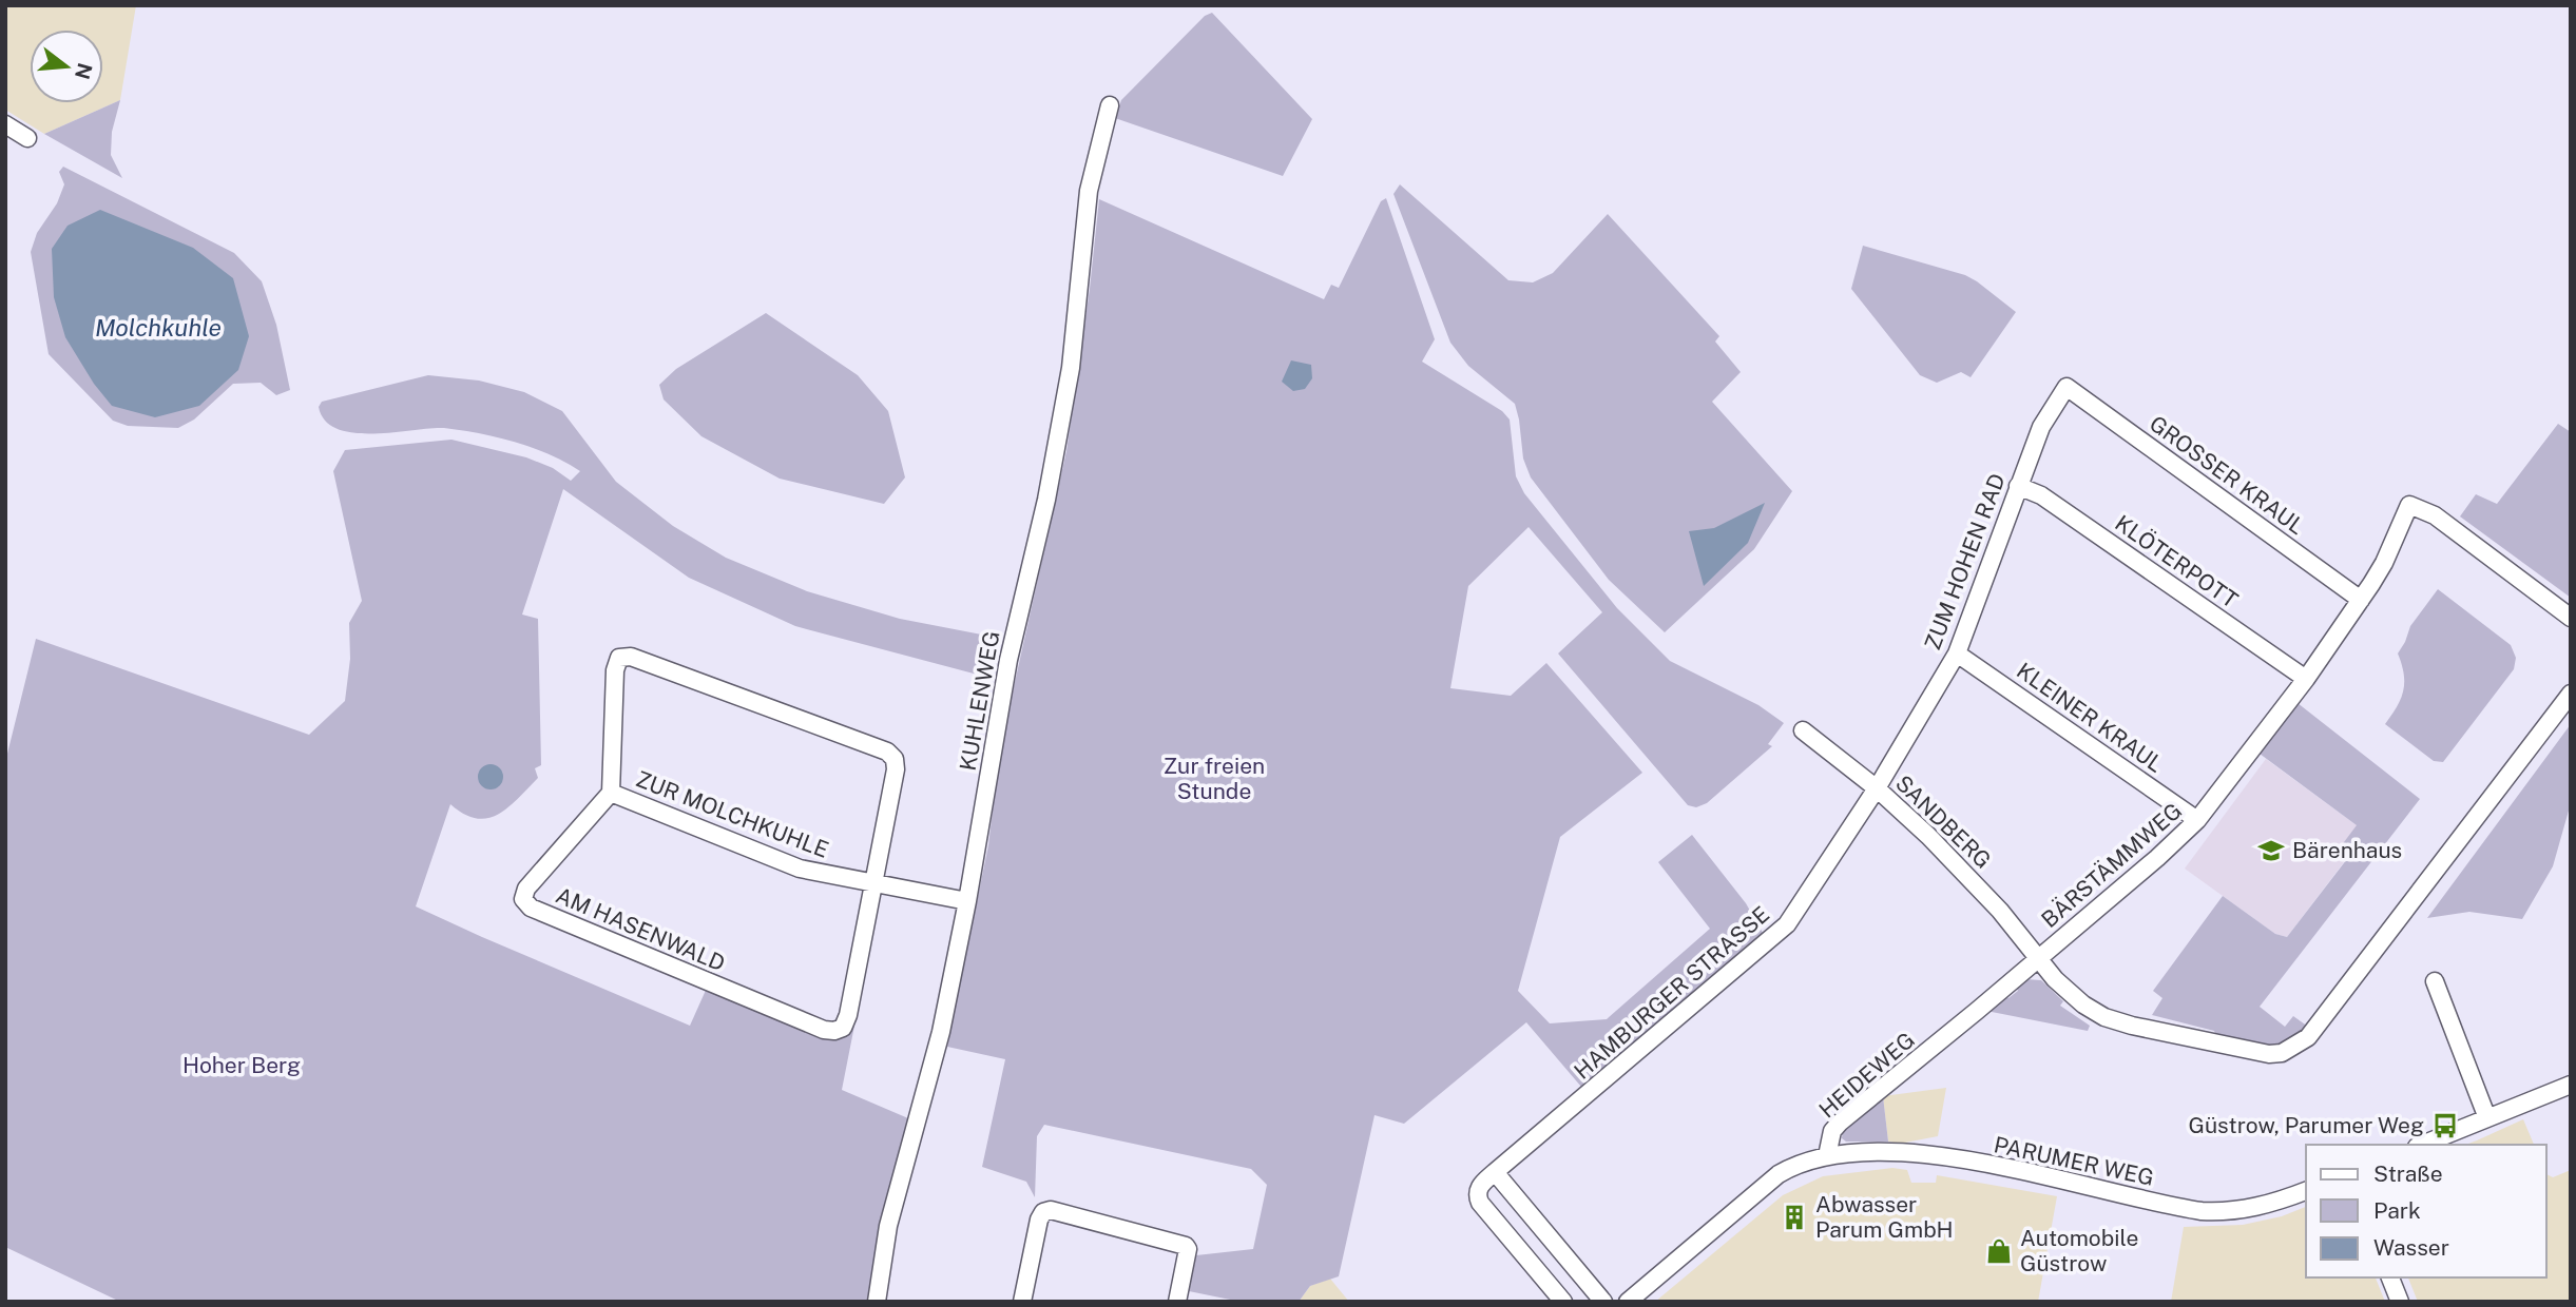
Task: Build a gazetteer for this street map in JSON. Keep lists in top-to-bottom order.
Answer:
{
  "streets": {
    "street": [
      "GROSSER KRAUL",
      "ZUM HOHEN RAD",
      "KLÖTERPOTT",
      "KUHLENWEG",
      "KLEINER KRAUL",
      "ZUR MOLCHKUHLE",
      "SANDBERG",
      "BÄRSTÄMMWEG",
      "AM HASENWALD",
      "HAMBURGER STRASSE",
      "HEIDEWEG",
      "PARUMER WEG"
    ]
  },
  "crossings": [
    ["GROSSER KRAUL", "ZUM HOHEN RAD"],
    ["GROSSER KRAUL", "BÄRSTÄMMWEG"],
    ["ZUM HOHEN RAD", "KLÖTERPOTT"],
    ["ZUM HOHEN RAD", "KLEINER KRAUL"],
    ["ZUM HOHEN RAD", "SANDBERG"],
    ["ZUM HOHEN RAD", "HAMBURGER STRASSE"],
    ["KLÖTERPOTT", "BÄRSTÄMMWEG"],
    ["KUHLENWEG", "ZUR MOLCHKUHLE"],
    ["KLEINER KRAUL", "BÄRSTÄMMWEG"],
    ["ZUR MOLCHKUHLE", "AM HASENWALD"],
    ["SANDBERG", "BÄRSTÄMMWEG"],
    ["SANDBERG", "HAMBURGER STRASSE"],
    ["SANDBERG", "HEIDEWEG"],
    ["BÄRSTÄMMWEG", "HEIDEWEG"],
    ["HEIDEWEG", "PARUMER WEG"]
  ],
  "water": ["Molchkuhle"],
  "parks": ["Zur freien Stunde", "Hoher Berg"],
  "places": {
    "school or university": ["Bärenhaus"],
    "bus stop": ["Güstrow, Parumer Weg"],
    "building": ["Abwasser Parum GmbH"],
    "shop": ["Automobile Güstrow"]
  },
  "legend": ["Straße", "Park", "Wasser"],
  "north": "right"
}
